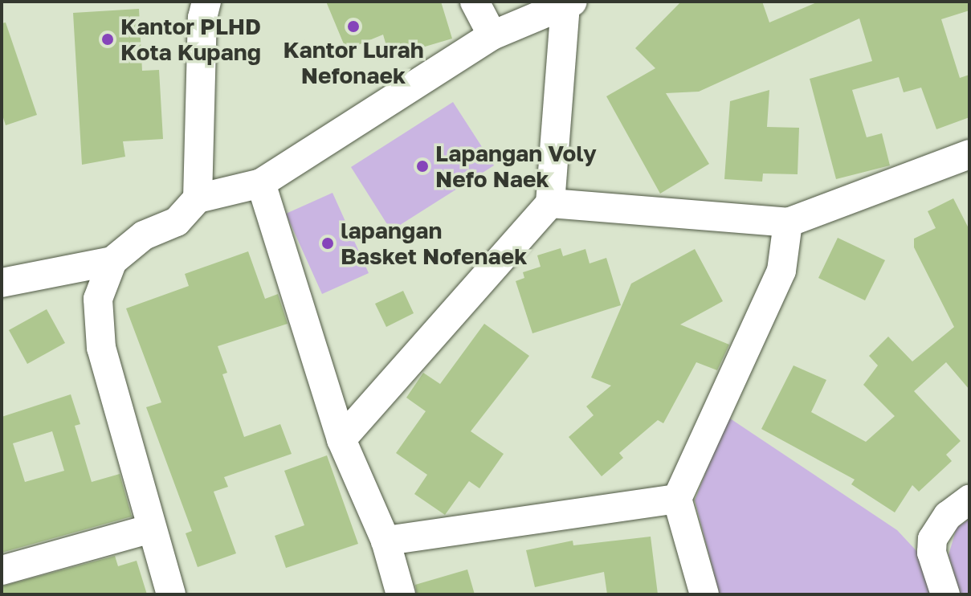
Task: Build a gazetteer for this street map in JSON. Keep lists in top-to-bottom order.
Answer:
{
  "places": [
    "Kantor Lurah Nefonaek",
    "Kantor PLHD Kota Kupang",
    "Lapangan Voly Nefo Naek",
    "lapangan Basket Nofenaek"
  ]
}
